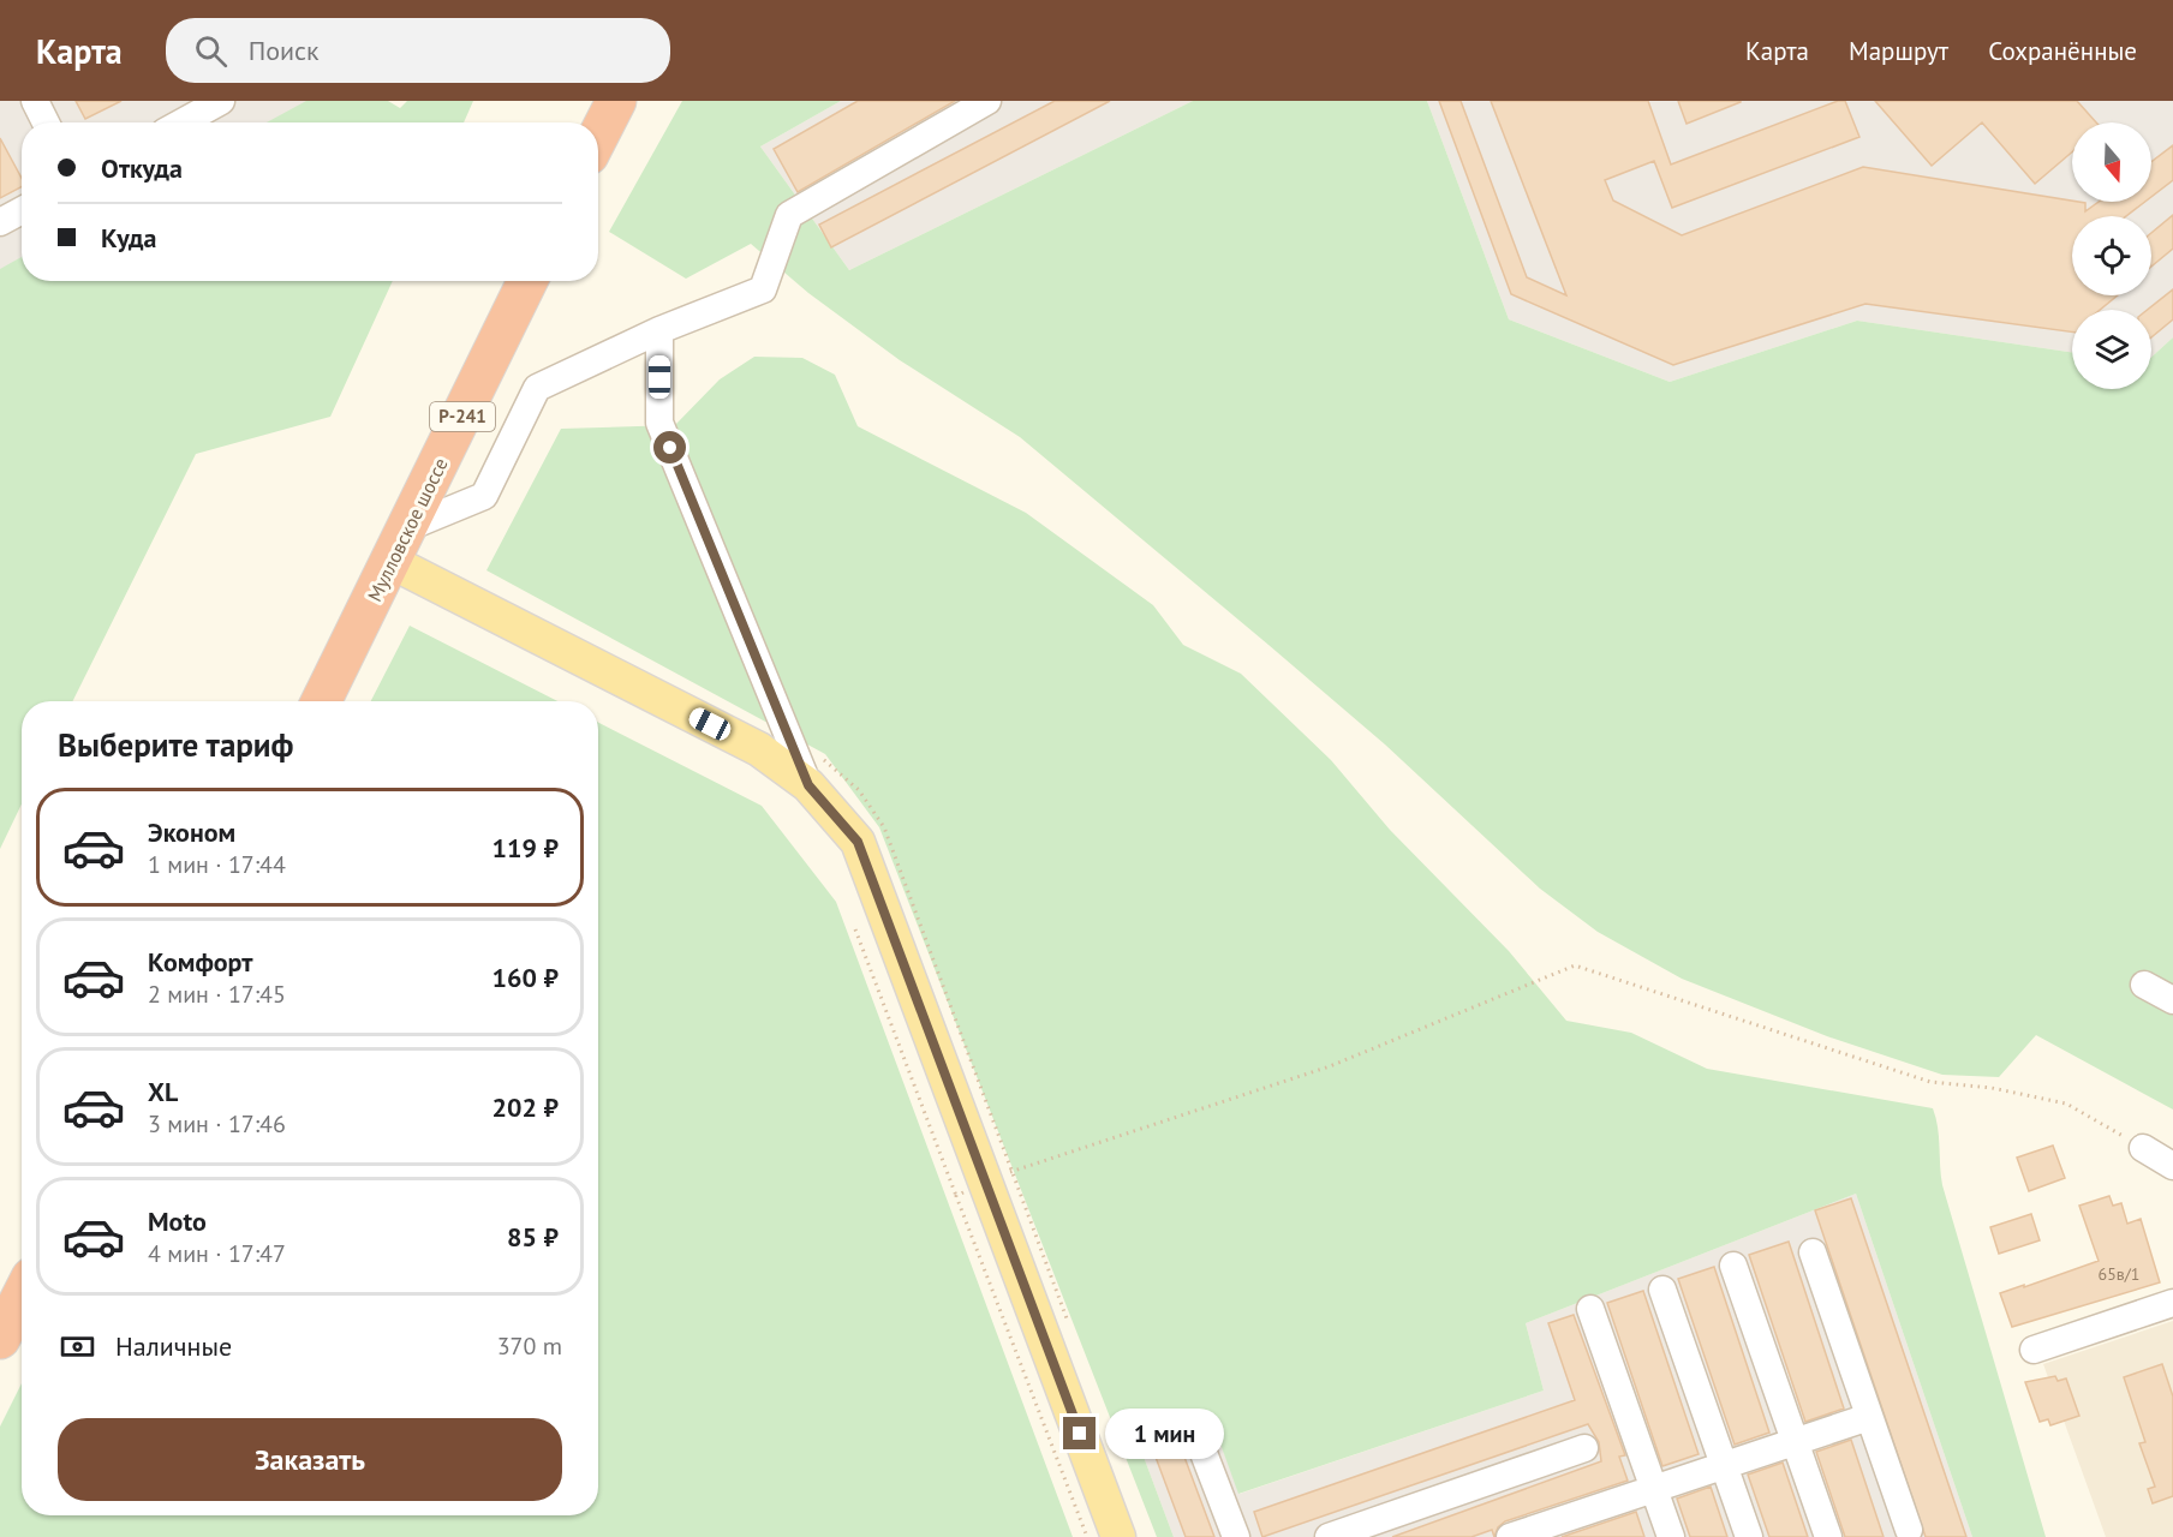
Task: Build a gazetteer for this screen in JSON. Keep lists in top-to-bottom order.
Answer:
{
  "streets": {
    "highway": ["Р-241", "Мулловское шоссе"]
  },
  "house_numbers": ["65в/1"],
  "north": "bottom",
  "page": {
    "header": "Карта",
    "search": "Поиск",
    "nav": ["Карта", "Маршрут", "Сохранённые"],
    "banner": ["Откуда", "Куда"],
    "heading": "Выберите тариф",
    "list": [
      {
        "name": "Эконом",
        "note": "1 мин · 17:44",
        "value": "119 ₽"
      },
      {
        "name": "Комфорт",
        "note": "2 мин · 17:45",
        "value": "160 ₽"
      },
      {
        "name": "XL",
        "note": "3 мин · 17:46",
        "value": "202 ₽"
      },
      {
        "name": "Moto",
        "note": "4 мин · 17:47",
        "value": "85 ₽"
      }
    ],
    "pay": ["Наличные", "370 m"],
    "buttons": "Заказать",
    "bubble": "1 мин"
  }
}
